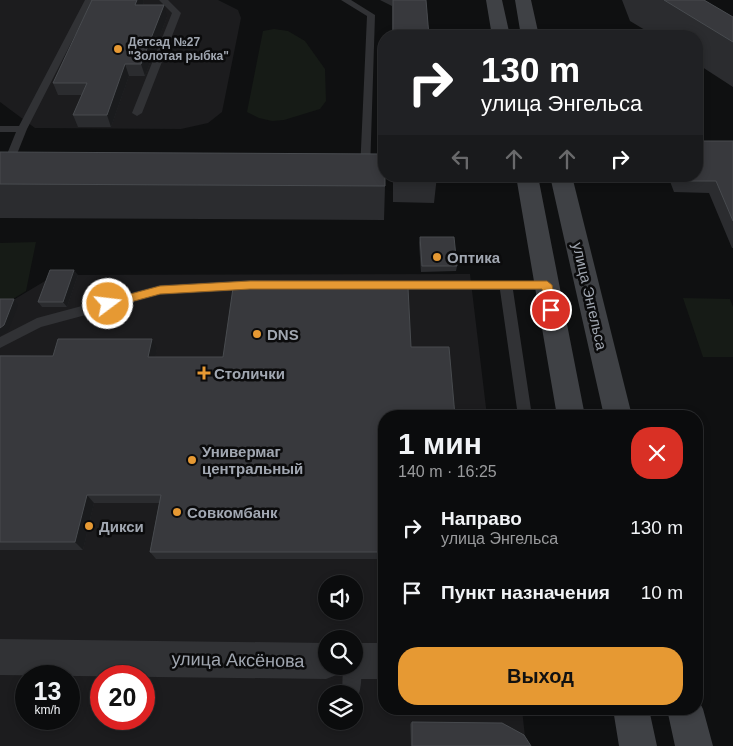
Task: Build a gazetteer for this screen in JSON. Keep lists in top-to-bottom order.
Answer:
{
  "streets": {
    "main road": ["улица Энгельса"],
    "street": ["улица Аксёнова"]
  },
  "places": {
    "other": [
      "Детсад №27 \"Золотая рыбка\"",
      "Оптика",
      "DNS",
      "Универмаг центральный",
      "Совкомбанк",
      "Дикси"
    ],
    "health": ["Столички"]
  },
  "page": {
    "turn": ["130 m", "улица Энгельса"],
    "heading": ["1 мин", "140 m · 16:25"],
    "list": [
      {
        "name": "Направо",
        "note": "улица Энгельса",
        "value": "130 m"
      },
      {
        "name": "Пункт назначения",
        "value": "10 m"
      }
    ],
    "buttons": "Выход",
    "speed": "13 km/h",
    "limit": "20"
  }
}
